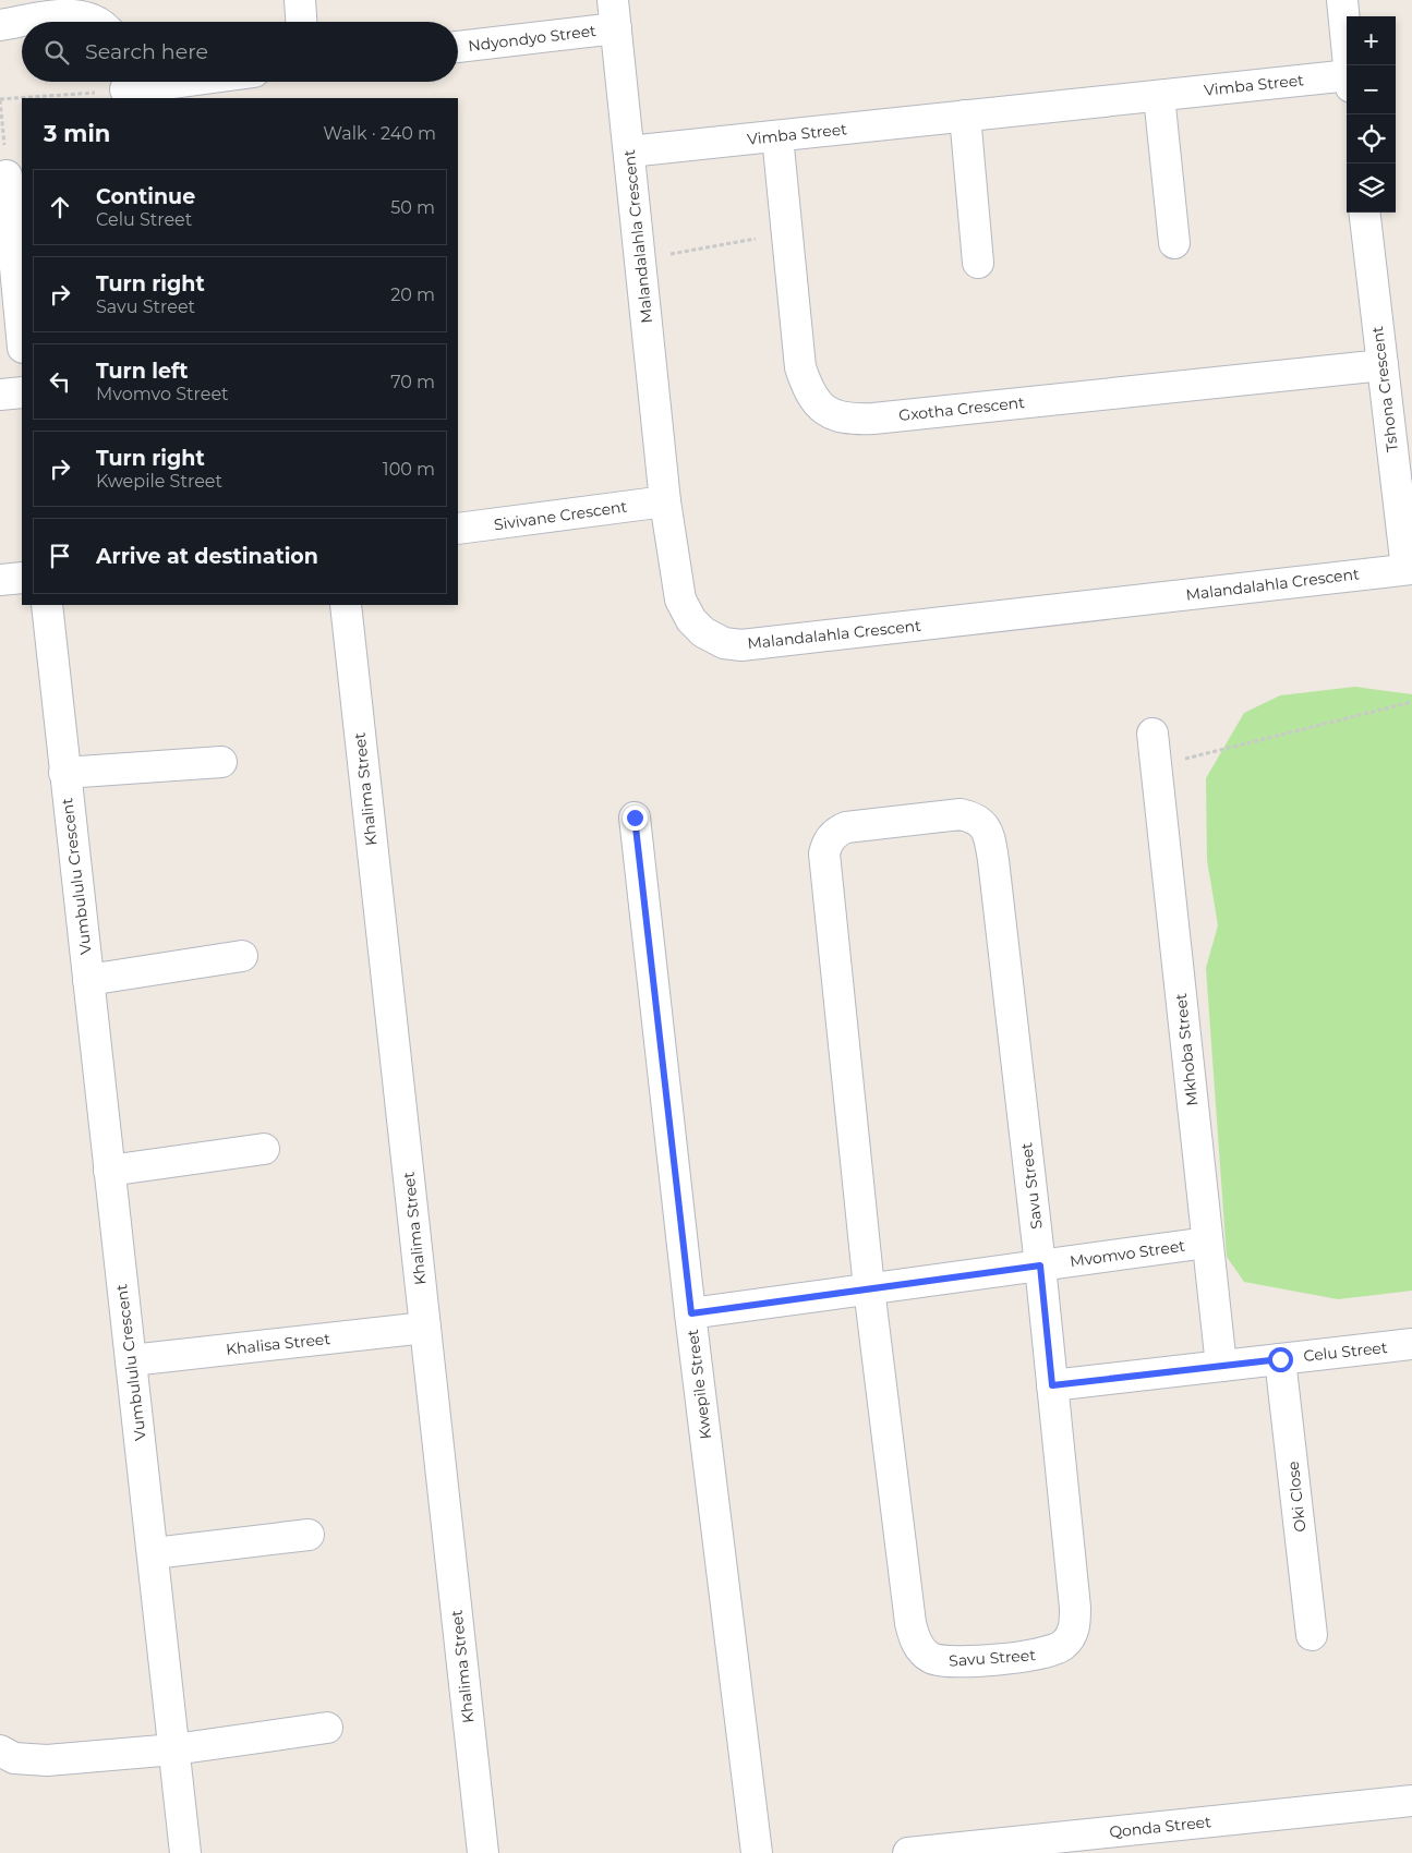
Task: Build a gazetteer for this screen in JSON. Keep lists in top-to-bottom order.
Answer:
{
  "streets": {
    "street": [
      "Ndyondyo Street",
      "Vimba Street",
      "Malandalahla Crescent",
      "Tshona Crescent",
      "Gxotha Crescent",
      "Sivivane Crescent",
      "Khalima Street",
      "Vumbululu Crescent",
      "Mkhoba Street",
      "Savu Street",
      "Mvomvo Street",
      "Khalisa Street",
      "Celu Street",
      "Kwepile Street",
      "Oki Close",
      "Qonda Street"
    ]
  },
  "crossings": [
    ["Ndyondyo Street", "Malandalahla Crescent"],
    ["Vimba Street", "Malandalahla Crescent"],
    ["Vimba Street", "Gxotha Crescent"],
    ["Malandalahla Crescent", "Tshona Crescent"],
    ["Malandalahla Crescent", "Sivivane Crescent"],
    ["Tshona Crescent", "Gxotha Crescent"],
    ["Khalima Street", "Khalisa Street"],
    ["Vumbululu Crescent", "Khalisa Street"],
    ["Mkhoba Street", "Mvomvo Street"],
    ["Mkhoba Street", "Celu Street"],
    ["Savu Street", "Mvomvo Street"],
    ["Savu Street", "Celu Street"],
    ["Mvomvo Street", "Kwepile Street"],
    ["Celu Street", "Oki Close"]
  ],
  "page": {
    "map_buttons": ["+", "−"],
    "search": "Search here",
    "heading": ["3 min", "Walk · 240 m"],
    "list": [
      ["Continue", "Celu Street", "50 m"],
      ["Turn right", "Savu Street", "20 m"],
      ["Turn left", "Mvomvo Street", "70 m"],
      ["Turn right", "Kwepile Street", "100 m"],
      "Arrive at destination"
    ]
  }
}
